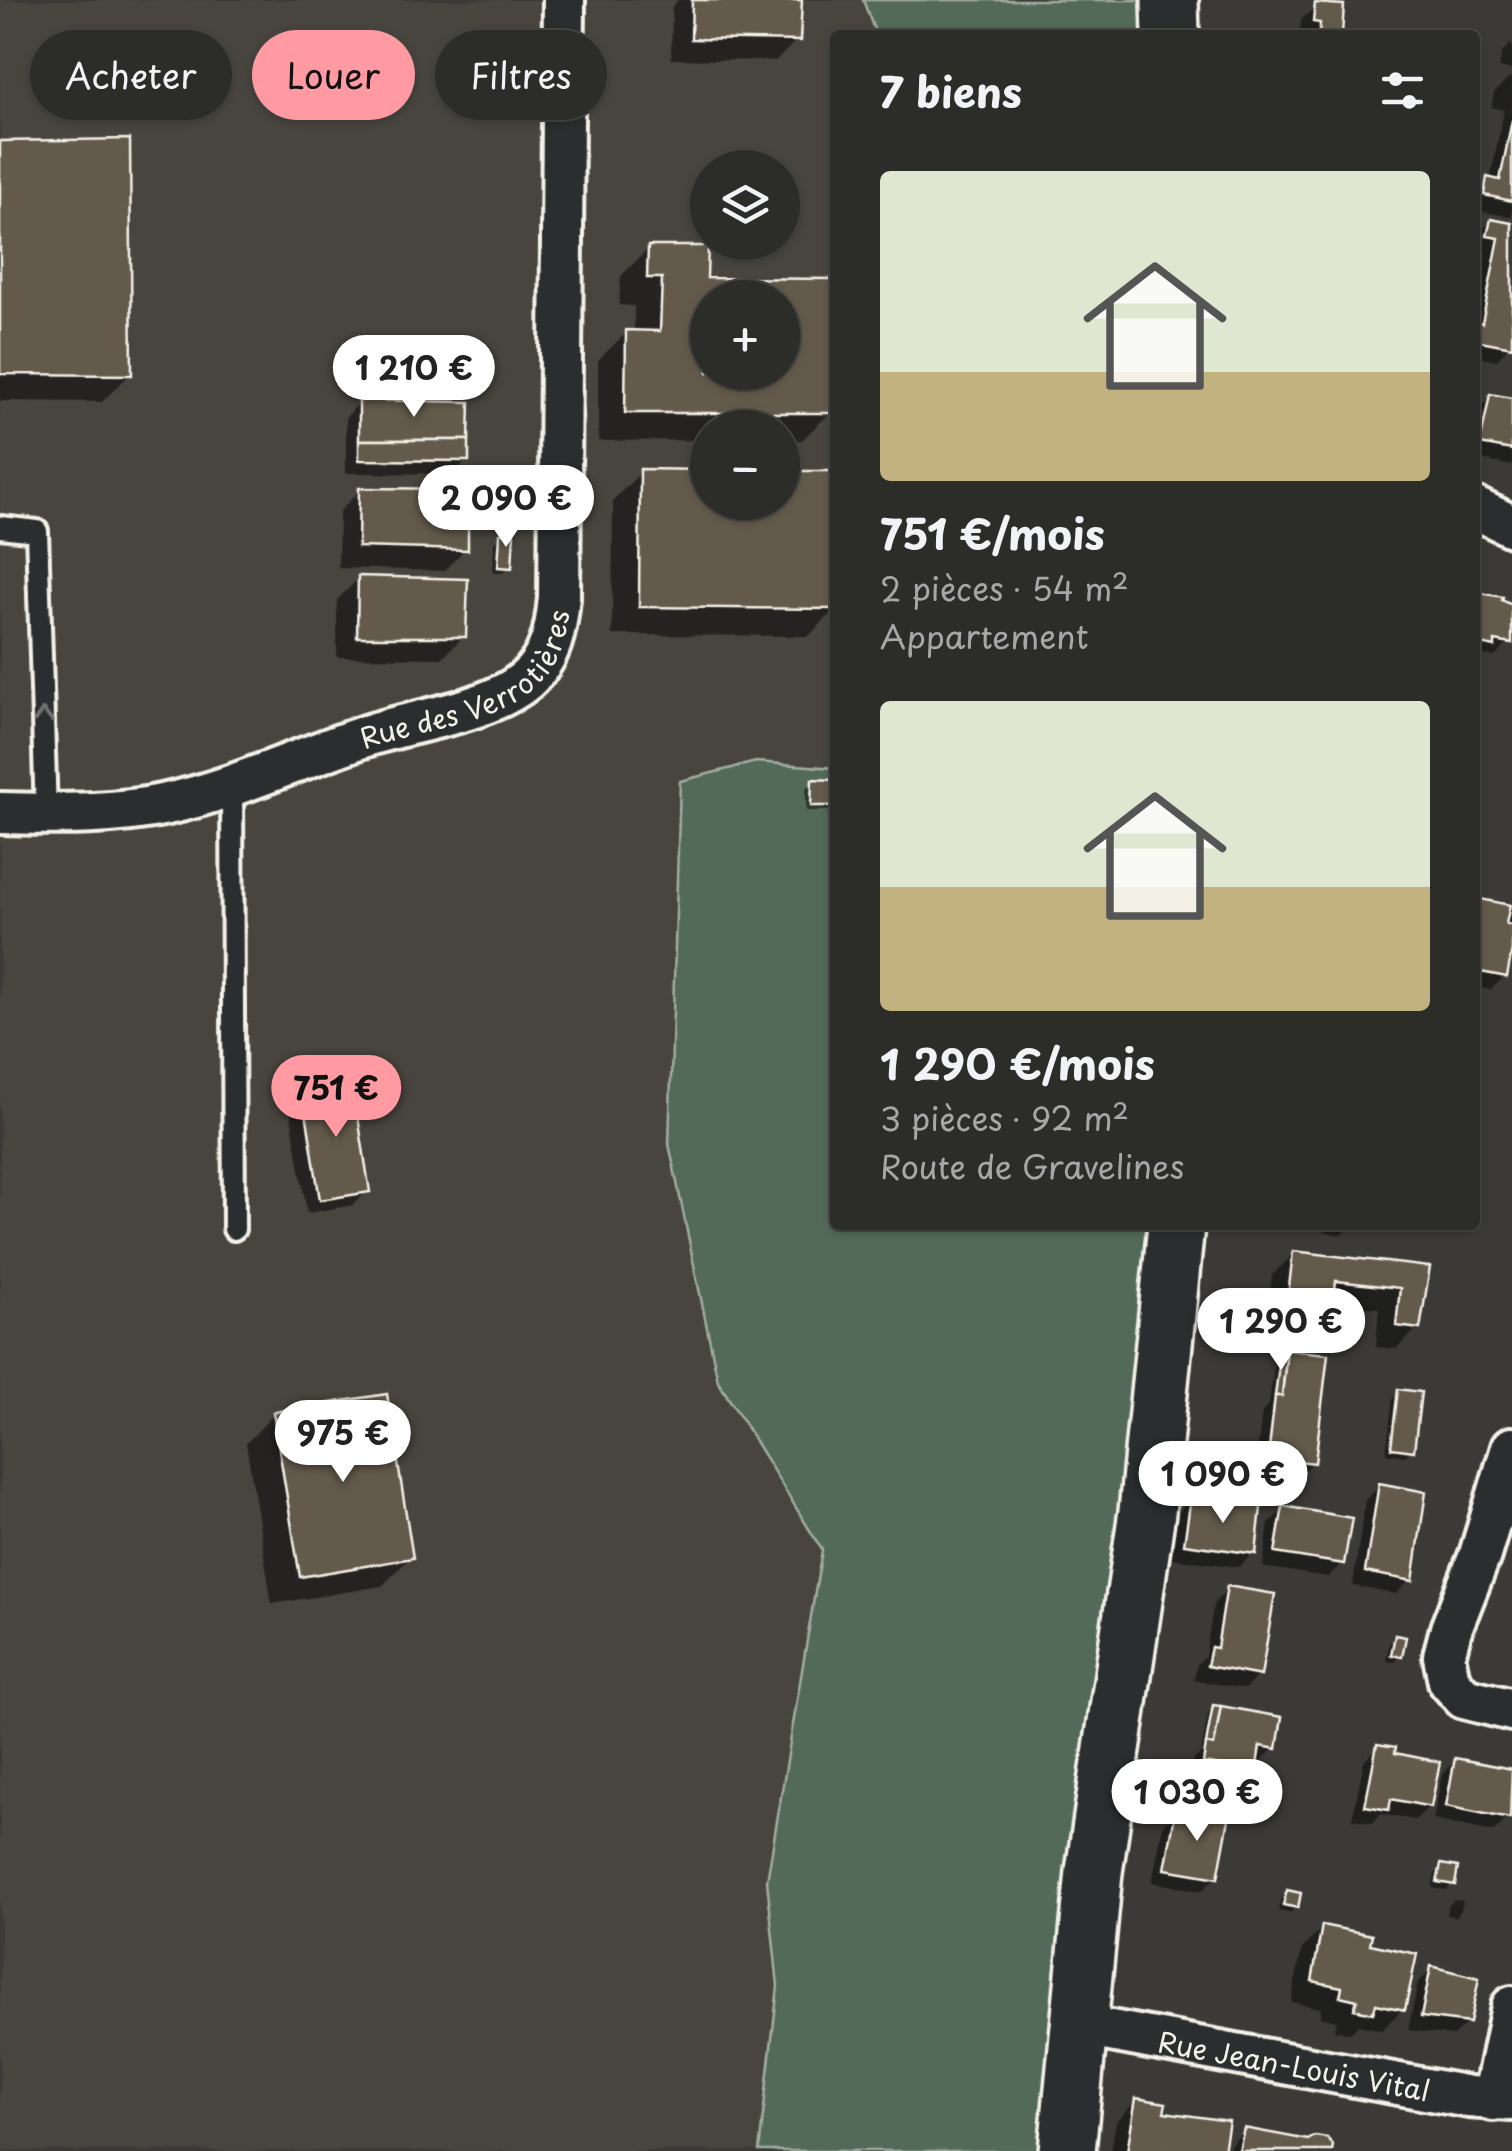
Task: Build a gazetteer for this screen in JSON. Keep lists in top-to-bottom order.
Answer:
{
  "streets": {
    "street": ["Rue des Verrotières", "Rue Jean-Louis Vital"]
  },
  "page": {
    "chip": ["Acheter", "Louer", "Filtres"],
    "heading": "7 biens",
    "map_buttons": ["+", "−"],
    "list": [
      {
        "name": "751 €/mois",
        "note": "2 pièces · 54 m² · Appartement"
      },
      {
        "name": "1 290 €/mois",
        "note": "3 pièces · 92 m² · Route de Gravelines"
      }
    ],
    "price": [
      "1 210 €",
      "2 090 €",
      "751 €",
      "1 290 €",
      "975 €",
      "1 090 €",
      "1 030 €"
    ]
  }
}
